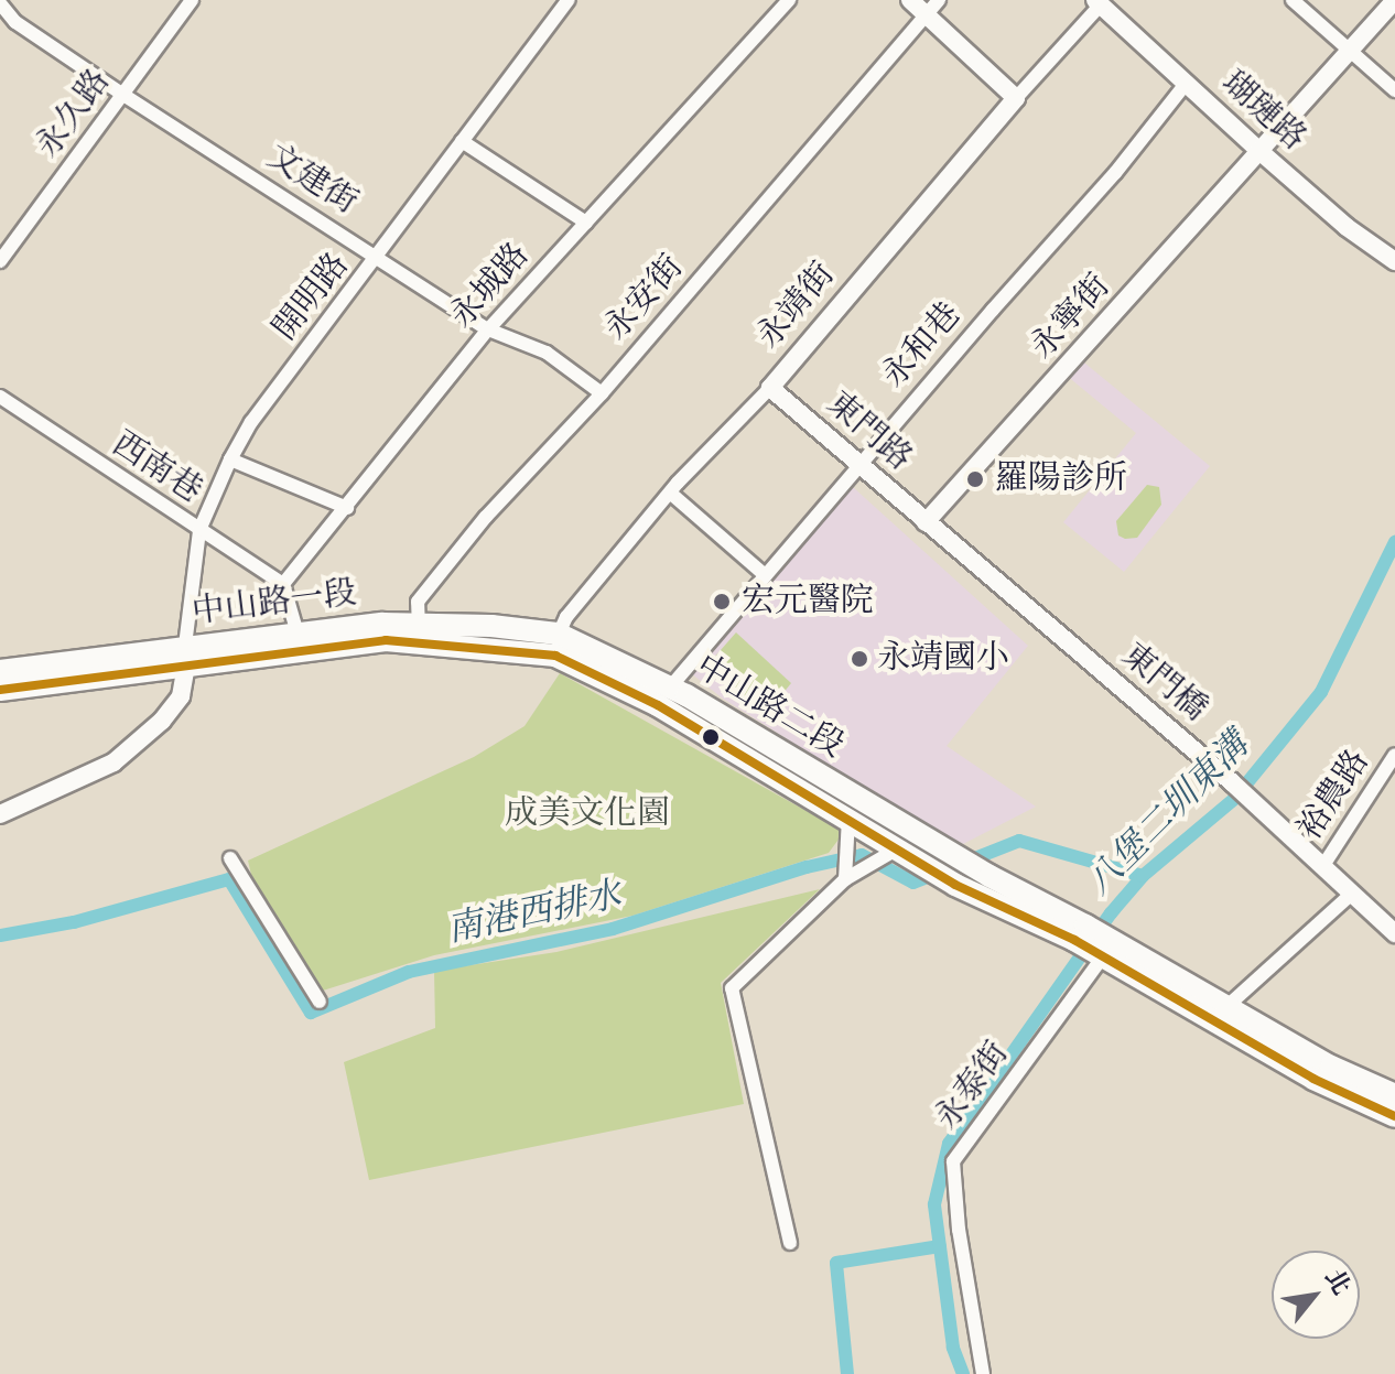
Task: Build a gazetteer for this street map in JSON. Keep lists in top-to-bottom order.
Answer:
{
  "streets": {
    "main road": ["中山路一段", "中山路二段"],
    "street": [
      "瑚璉路",
      "永久路",
      "文建街",
      "永城路",
      "開明路",
      "永安街",
      "永靖街",
      "永寧街",
      "永和巷",
      "東門路",
      "西南巷",
      "東門橋",
      "裕農路",
      "永泰街"
    ]
  },
  "crossings": [
    ["瑚璉路", "永靖街"],
    ["瑚璉路", "永寧街"],
    ["瑚璉路", "永和巷"],
    ["永久路", "文建街"],
    ["文建街", "永城路"],
    ["文建街", "開明路"],
    ["文建街", "永安街"],
    ["永城路", "西南巷"],
    ["開明路", "西南巷"],
    ["開明路", "中山路一段"],
    ["永安街", "中山路一段"],
    ["永靖街", "東門路"],
    ["永靖街", "中山路一段"],
    ["永靖街", "中山路二段"],
    ["永寧街", "東門路"],
    ["永寧街", "東門橋"],
    ["永和巷", "東門路"],
    ["永和巷", "中山路二段"],
    ["東門路", "東門橋"],
    ["中山路一段", "中山路二段"],
    ["東門橋", "裕農路"]
  ],
  "water": ["八堡二圳東溝", "南港西排水"],
  "parks": ["成美文化園"],
  "places": ["羅陽診所", "宏元醫院", "永靖國小"],
  "north": "top right"
}
